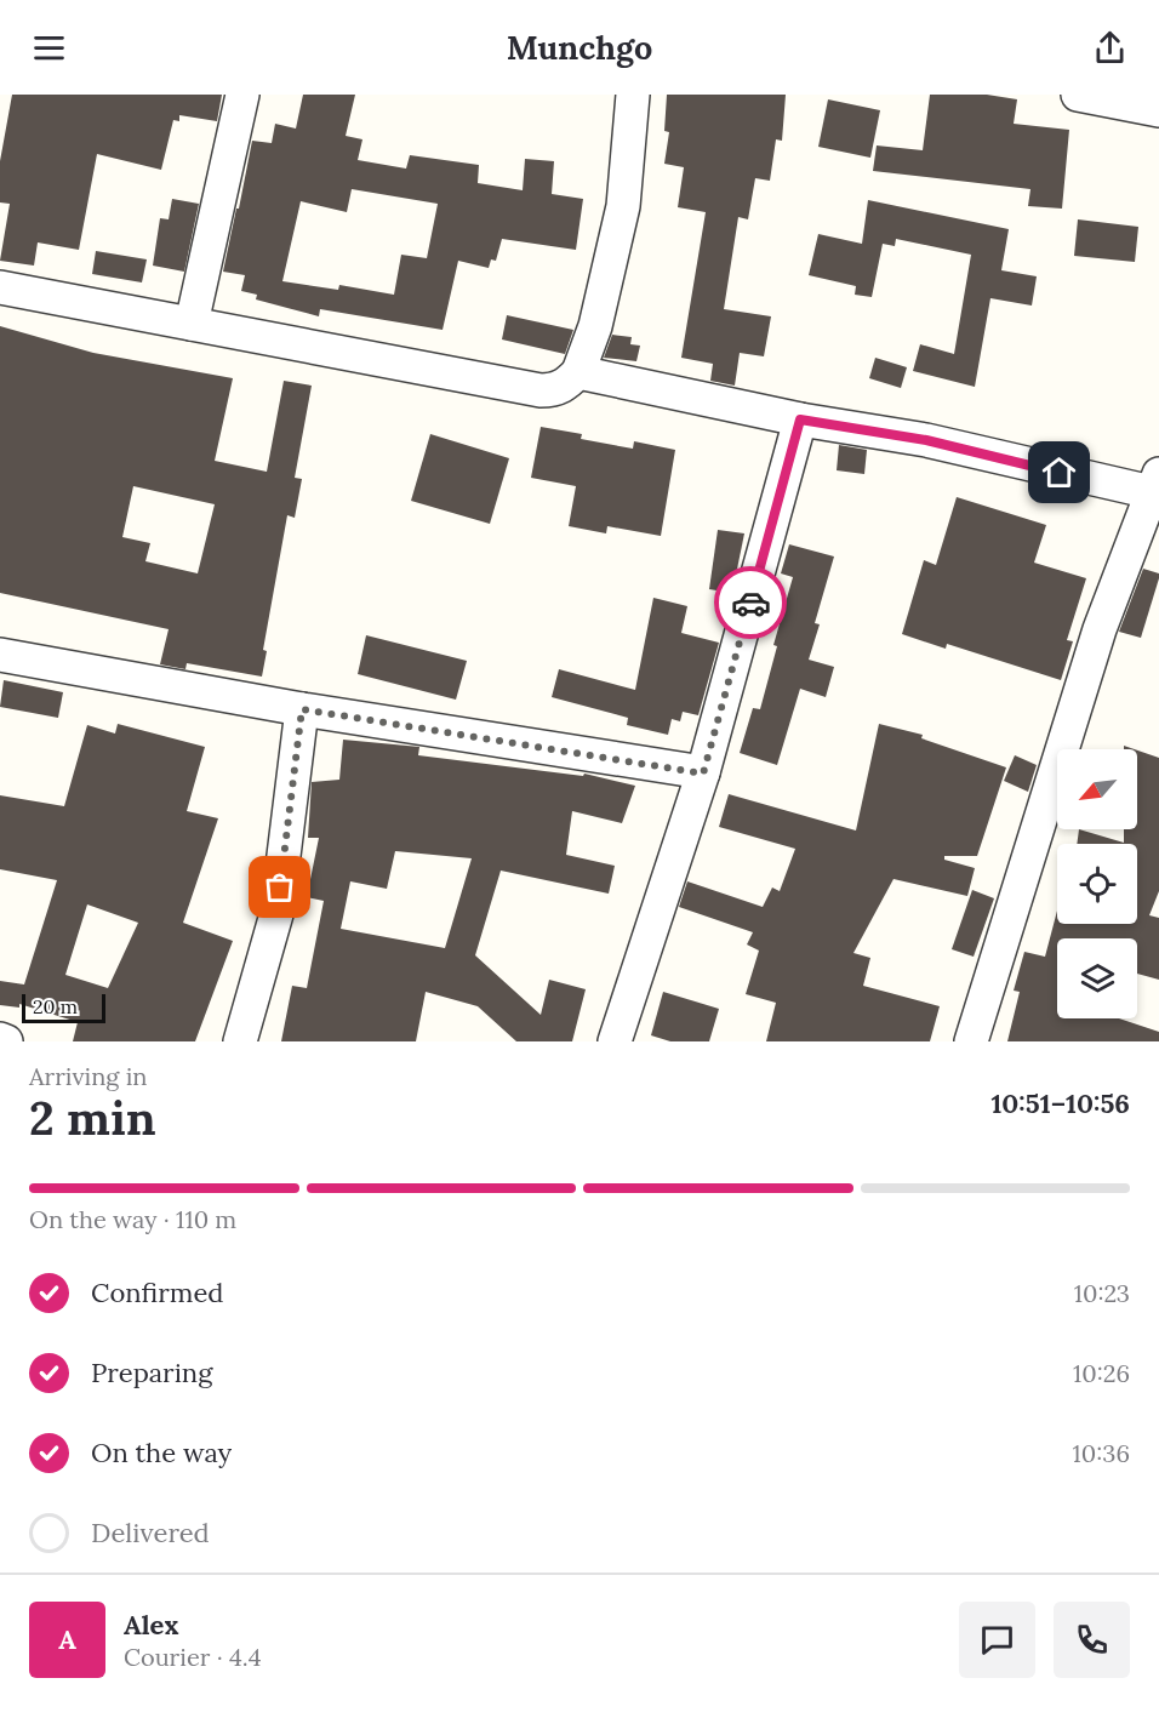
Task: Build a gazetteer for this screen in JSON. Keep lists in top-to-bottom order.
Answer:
{
  "scale_bar": "20 m",
  "north": "bottom left",
  "page": {
    "header": "Munchgo",
    "scale": "20 m",
    "heading": ["2 min", "Arriving in", "10:51–10:56"],
    "panel": ["Alex", "Courier · 4.4"],
    "bar": "On the way · 110 m",
    "list": [
      ["Confirmed", "10:23"],
      ["Preparing", "10:26"],
      ["On the way", "10:36"],
      "Delivered"
    ],
    "round": "A"
  }
}
